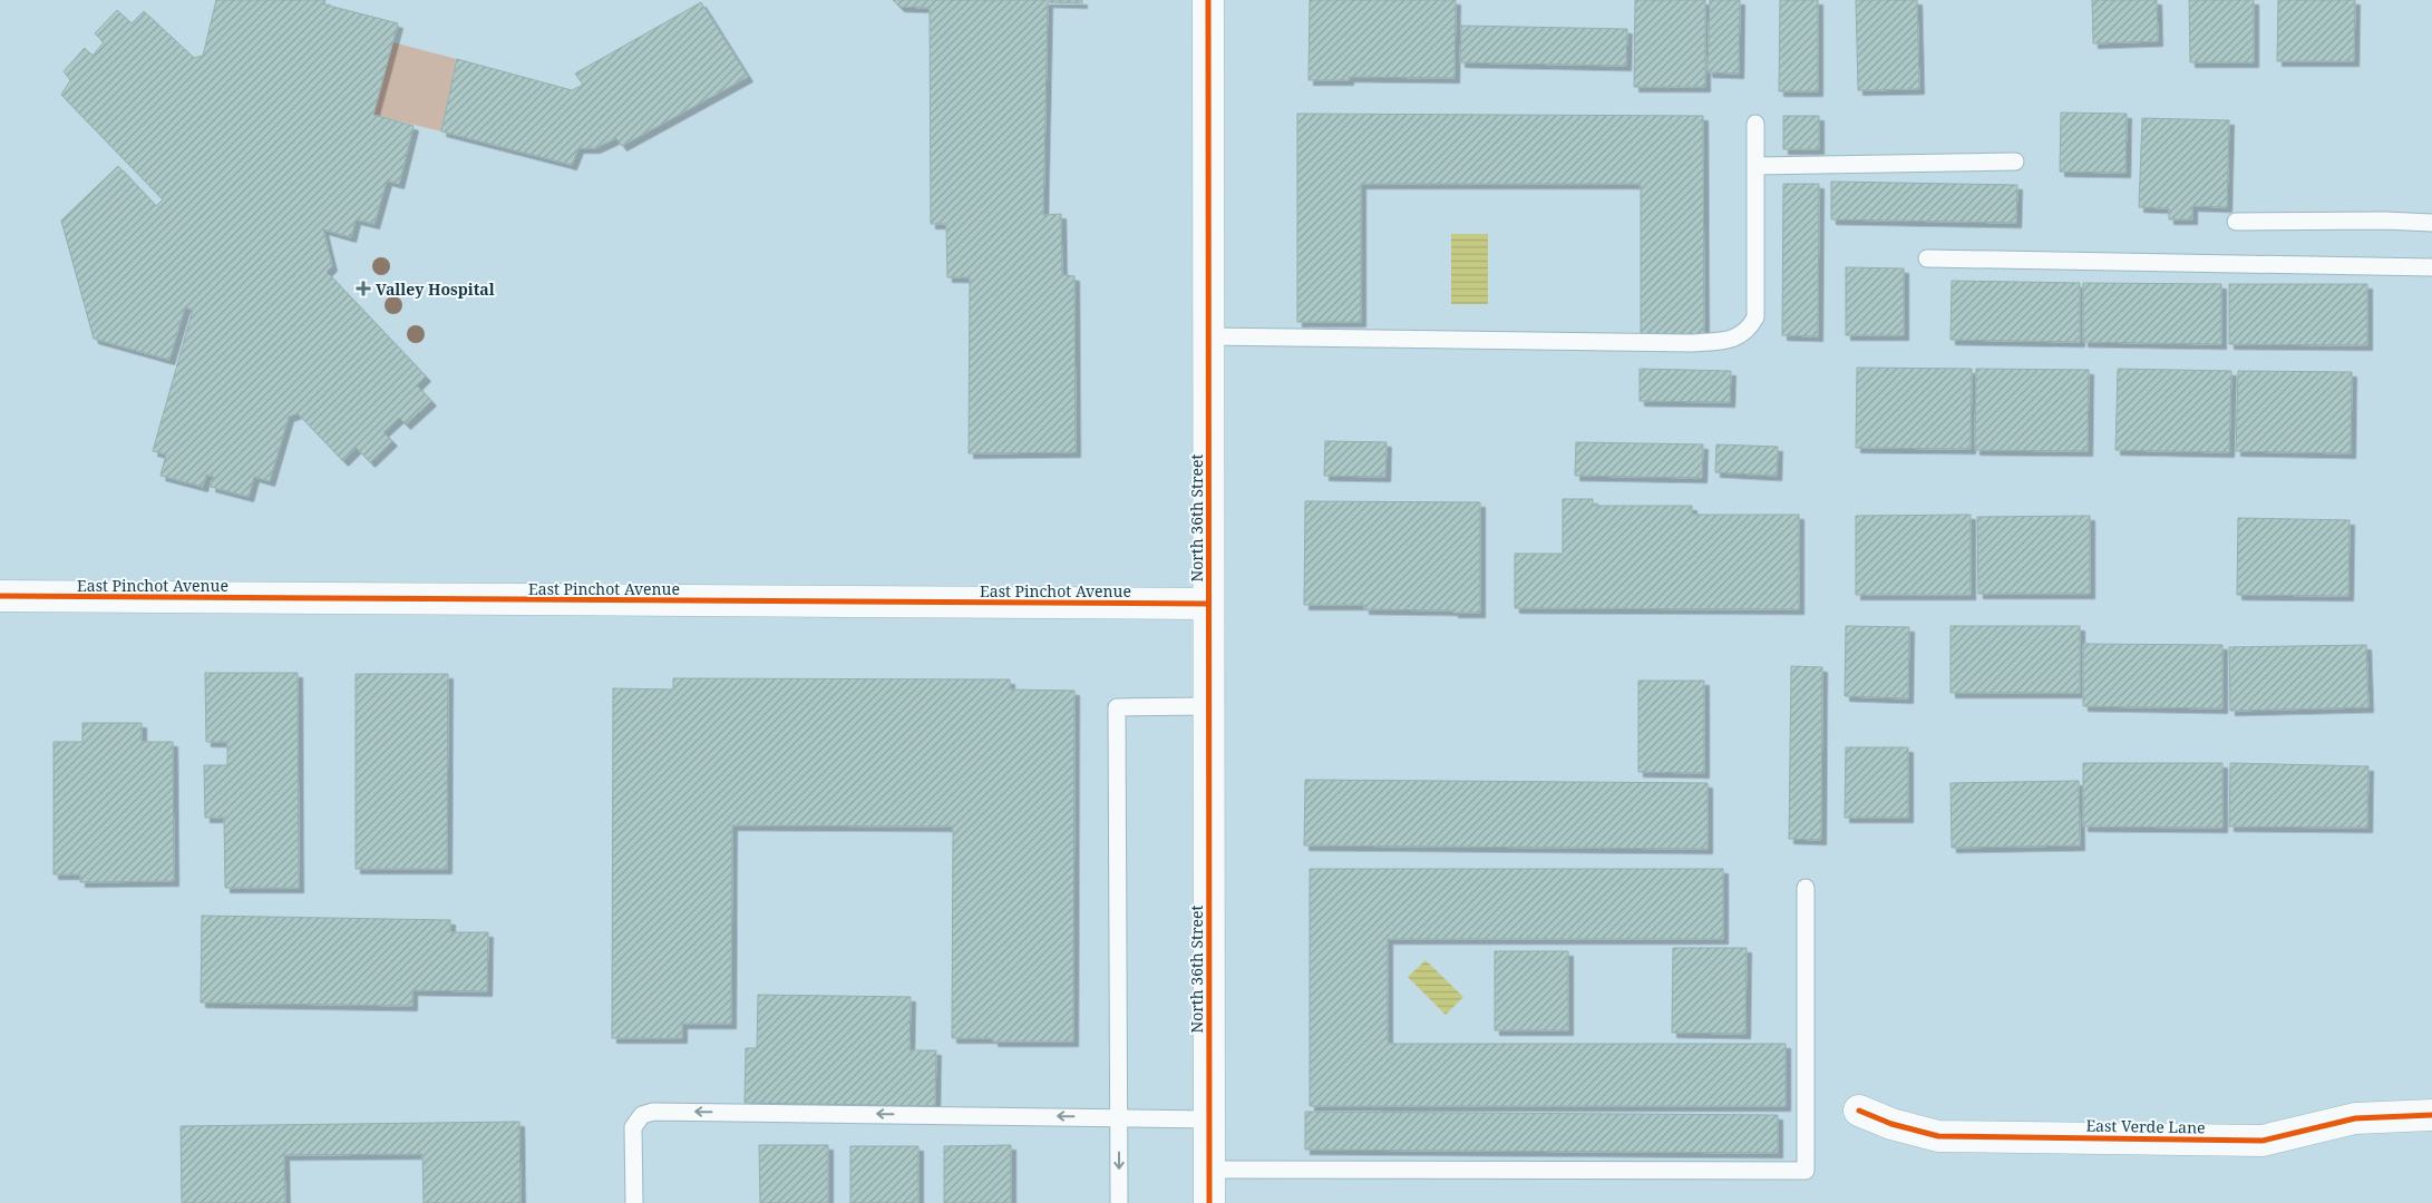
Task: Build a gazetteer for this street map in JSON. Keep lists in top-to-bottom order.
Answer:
{
  "streets": {
    "street": ["North 36th Street", "East Pinchot Avenue", "East Verde Lane"]
  },
  "crossings": [
    ["North 36th Street", "East Pinchot Avenue"]
  ],
  "places": {
    "health": ["Valley Hospital"]
  }
}
